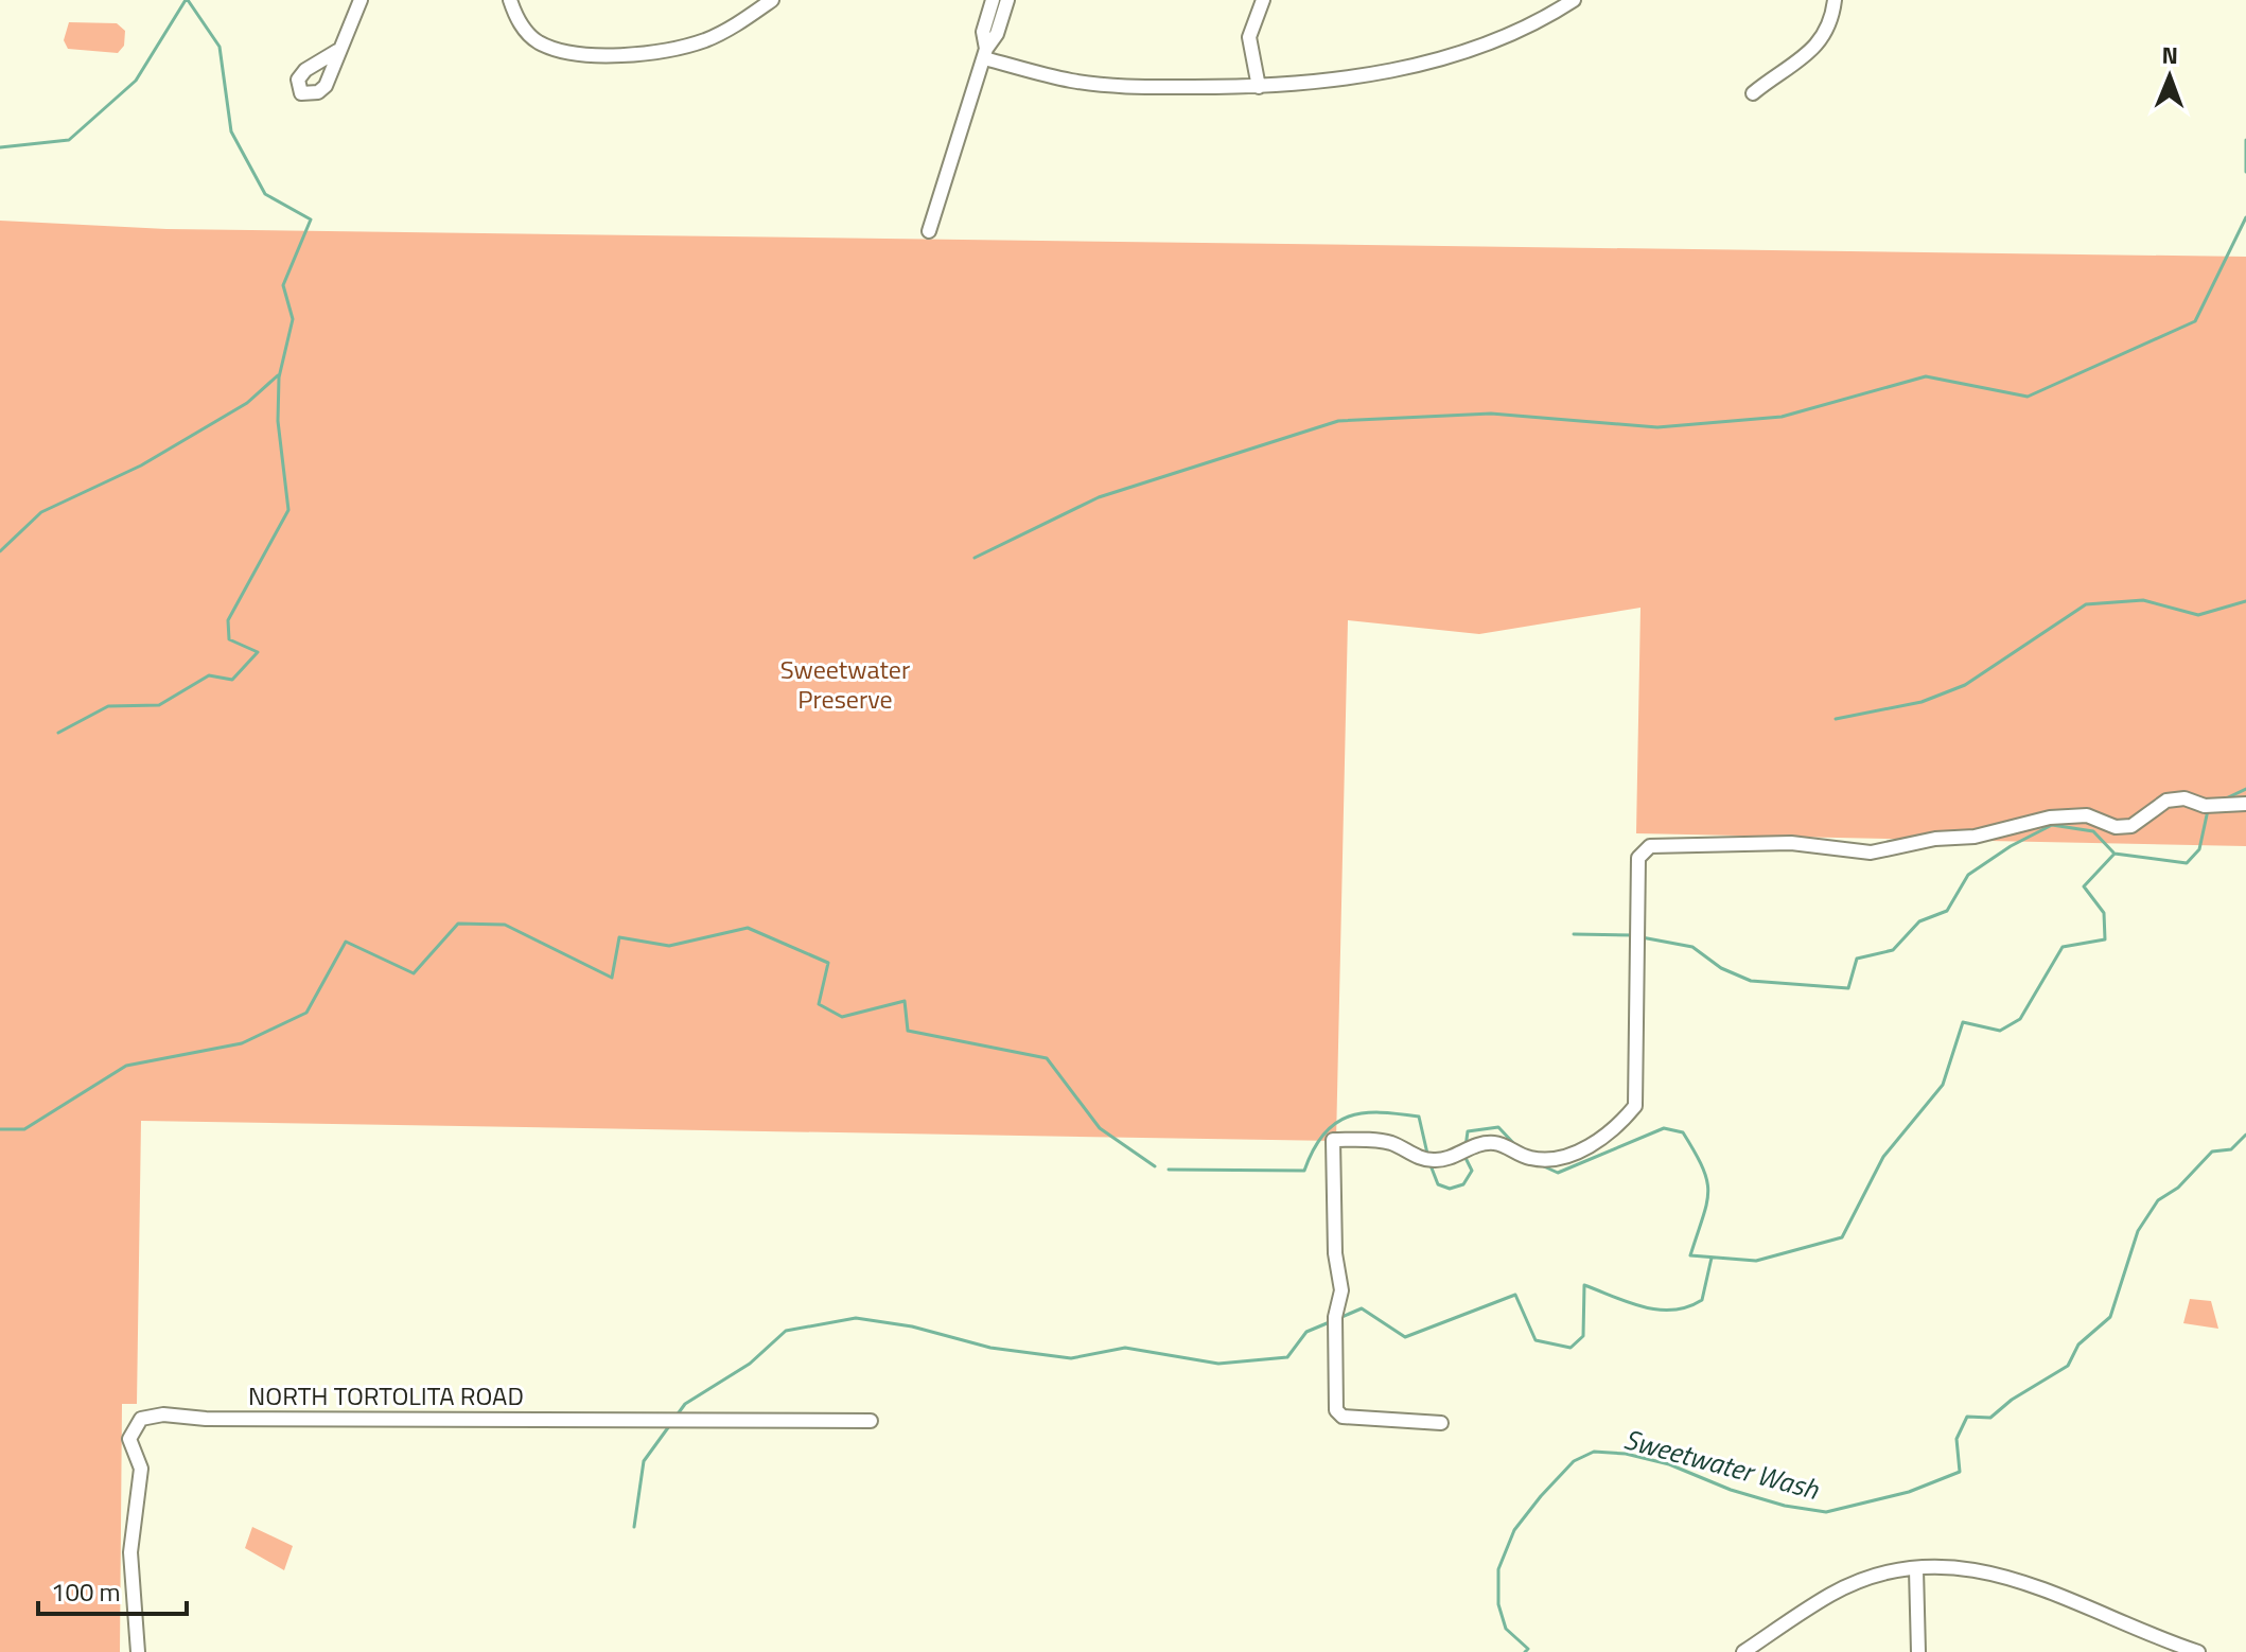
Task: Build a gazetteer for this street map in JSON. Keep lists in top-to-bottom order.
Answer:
{
  "streets": {
    "street": ["NORTH TORTOLITA ROAD"]
  },
  "water": ["Sweetwater Wash"],
  "parks": ["Sweetwater Preserve"],
  "scale_bar": "100 m",
  "north": "top"
}
